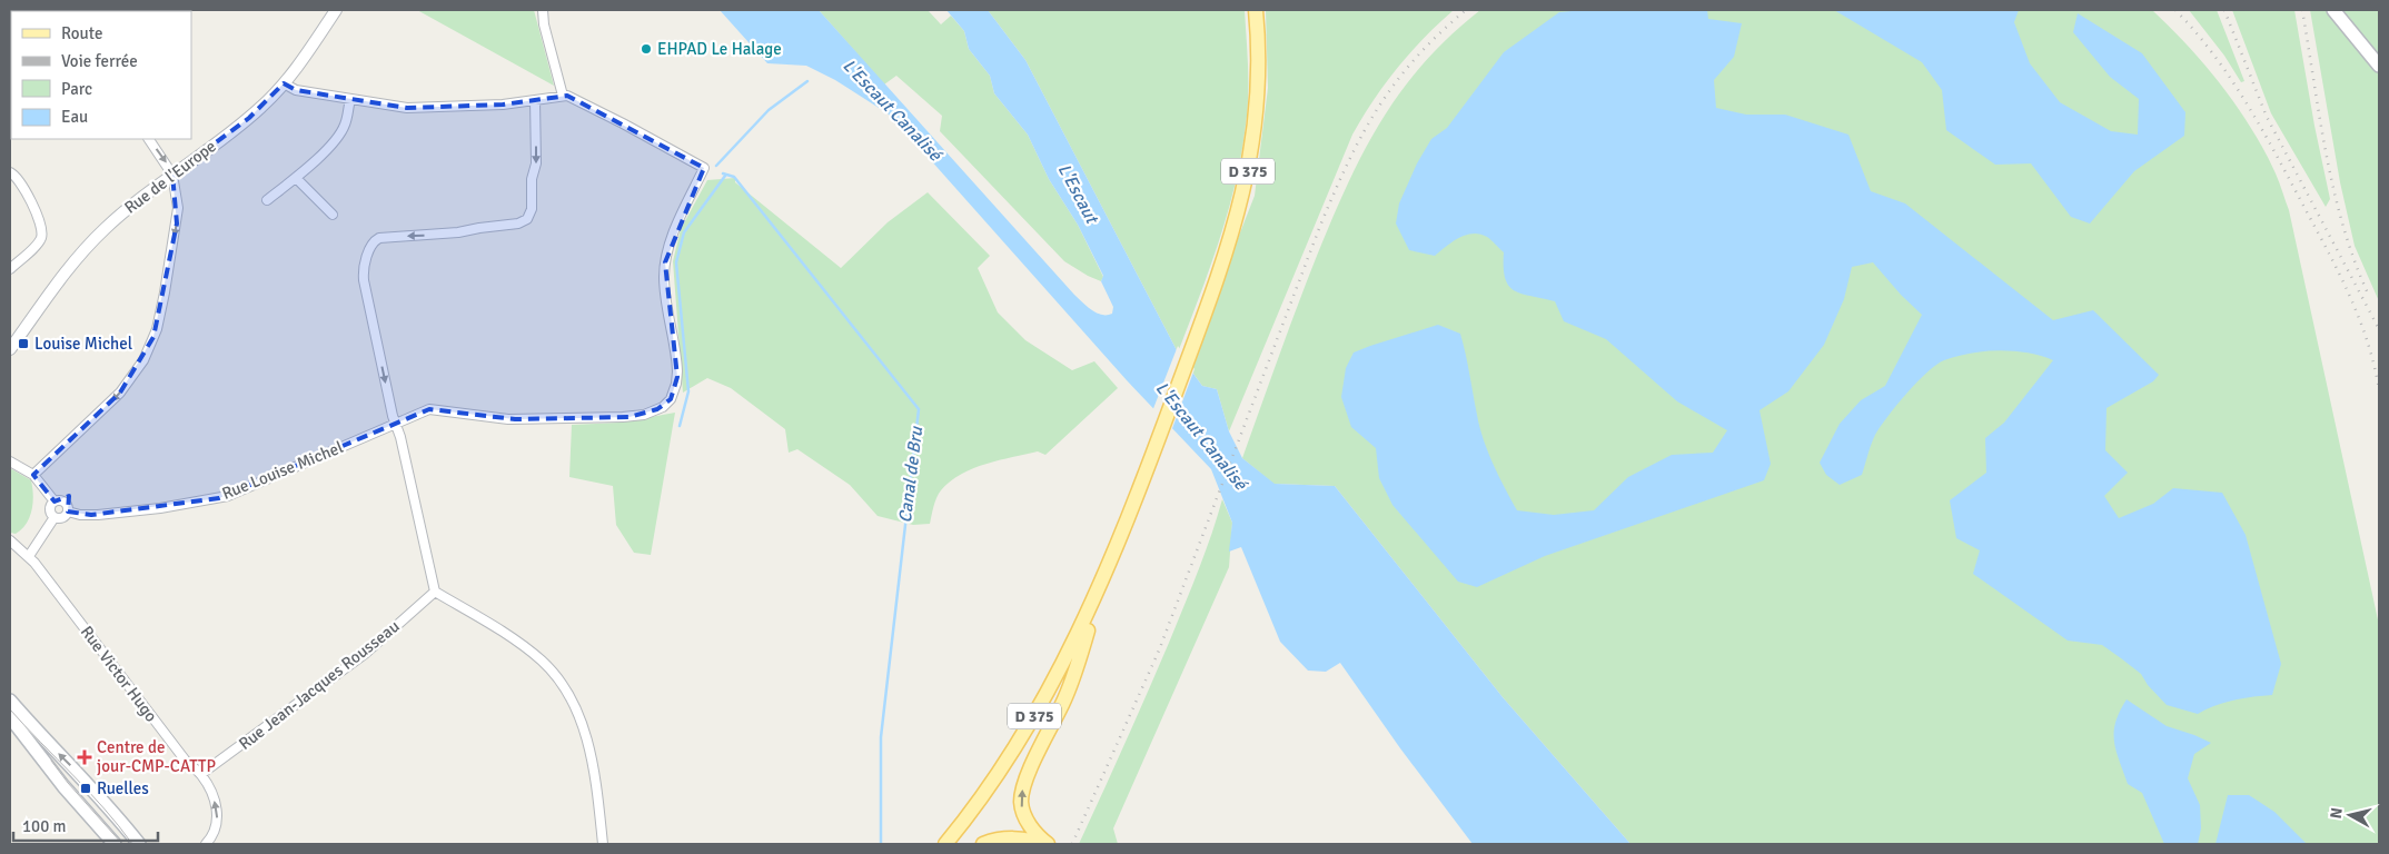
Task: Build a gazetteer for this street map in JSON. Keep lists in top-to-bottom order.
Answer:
{
  "streets": {
    "main road": ["D 375"],
    "street": [
      "Rue de l'Europe",
      "Rue Louise Michel",
      "Rue Victor Hugo",
      "Rue Jean-Jacques Rousseau"
    ]
  },
  "crossings": [
    ["Rue Victor Hugo", "Rue Jean-Jacques Rousseau"]
  ],
  "water": ["L'Escaut Canalisé", "L'Escaut", "Canal de Bru"],
  "places": {
    "other": ["EHPAD Le Halage"],
    "transit": ["Louise Michel", "Ruelles"],
    "health": ["Centre de jour-CMP-CATTP"]
  },
  "legend": [
    "Route",
    "Voie ferrée",
    "Parc",
    "Eau"
  ],
  "scale_bar": "100 m",
  "north": "left"
}
